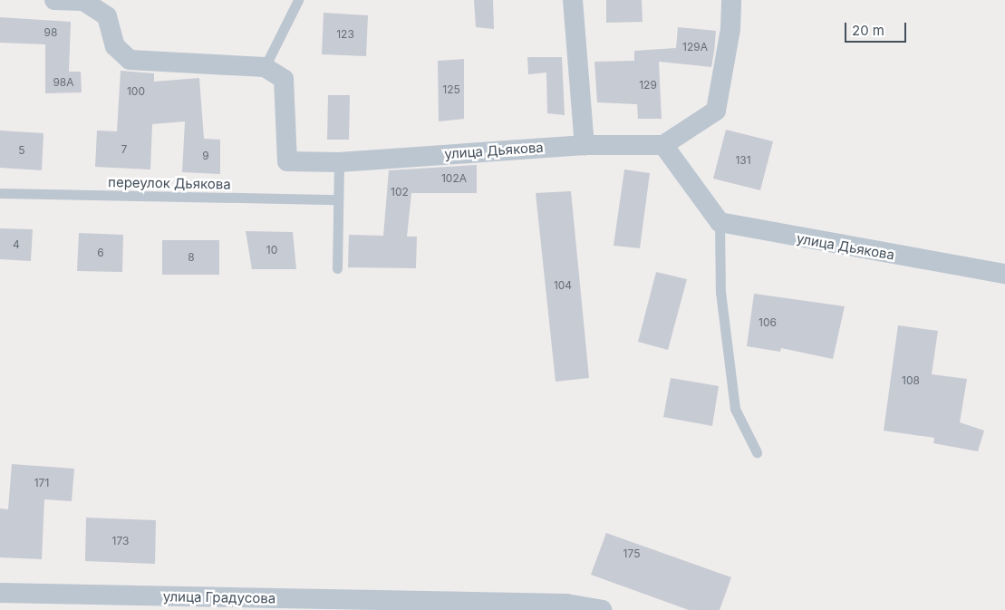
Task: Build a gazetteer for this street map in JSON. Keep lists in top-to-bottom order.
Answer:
{
  "streets": {
    "street": ["улица Дьякова", "улица Градусова"],
    "lane": ["переулок Дьякова"]
  },
  "house_numbers": [
    "98",
    "123",
    "129А",
    "98А",
    "129",
    "125",
    "100",
    "7",
    "5",
    "9",
    "131",
    "102А",
    "102",
    "4",
    "10",
    "6",
    "8",
    "104",
    "106",
    "108",
    "171",
    "173",
    "175"
  ],
  "scale_bar": "20 m"
}
